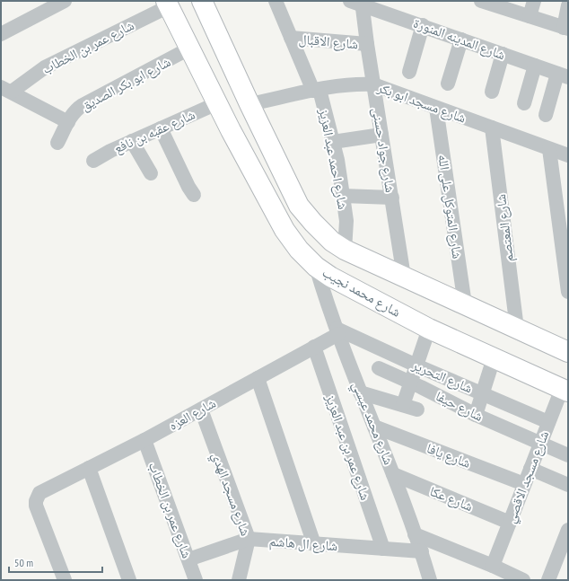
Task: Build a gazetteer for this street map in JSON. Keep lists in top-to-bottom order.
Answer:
{
  "streets": {
    "main road": ["شارع محمد نجيب"],
    "street": [
      "شارع المدينه المنورة",
      "شارع الاقبال",
      "شارع عمر بن الخطاب",
      "شارع ابو بكر الصديق",
      "شارع مسجد ابو بكر",
      "شارع عقبه بن نافع",
      "شارع جواد حسنى",
      "شارع احمد عبد العزيز",
      "شارع المتوكل على الله",
      "شارع المعتصم",
      "شارع التحرير",
      "شارع حيفا",
      "شارع العزه",
      "شارع محمد عيسي",
      "شارع عمر بن عبد العزيز",
      "شارع يافا",
      "شارع مسجد الاقصي",
      "شارع مسجد الهدي",
      "شارع عكا",
      "شارع ال هاشم"
    ]
  },
  "crossings": [
    ["شارع المدينه المنورة", "شارع جواد حسنى"],
    ["شارع الاقبال", "شارع جواد حسنى"],
    ["شارع الاقبال", "شارع احمد عبد العزيز"],
    ["شارع عمر بن الخطاب", "شارع محمد نجيب"],
    ["شارع عمر بن الخطاب", "شارع العزه"],
    ["شارع عمر بن الخطاب", "شارع ال هاشم"],
    ["شارع ابو بكر الصديق", "شارع محمد نجيب"],
    ["شارع مسجد ابو بكر", "شارع جواد حسنى"],
    ["شارع مسجد ابو بكر", "شارع احمد عبد العزيز"],
    ["شارع مسجد ابو بكر", "شارع المتوكل على الله"],
    ["شارع مسجد ابو بكر", "شارع المعتصم"],
    ["شارع عقبه بن نافع", "شارع محمد نجيب"],
    ["شارع محمد نجيب", "شارع محمد عيسي"],
    ["شارع محمد نجيب", "شارع مسجد الاقصي"],
    ["شارع التحرير", "شارع العزه"],
    ["شارع التحرير", "شارع محمد عيسي"],
    ["شارع التحرير", "شارع مسجد الاقصي"],
    ["شارع حيفا", "شارع مسجد الاقصي"],
    ["شارع العزه", "شارع محمد عيسي"],
    ["شارع العزه", "شارع عمر بن عبد العزيز"],
    ["شارع العزه", "شارع مسجد الهدي"],
    ["شارع محمد عيسي", "شارع يافا"],
    ["شارع محمد عيسي", "شارع عكا"],
    ["شارع محمد عيسي", "شارع ال هاشم"],
    ["شارع عمر بن عبد العزيز", "شارع ال هاشم"],
    ["شارع يافا", "شارع مسجد الاقصي"],
    ["شارع مسجد الاقصي", "شارع عكا"],
    ["شارع مسجد الهدي", "شارع ال هاشم"]
  ],
  "scale_bar": "50 m"
}
